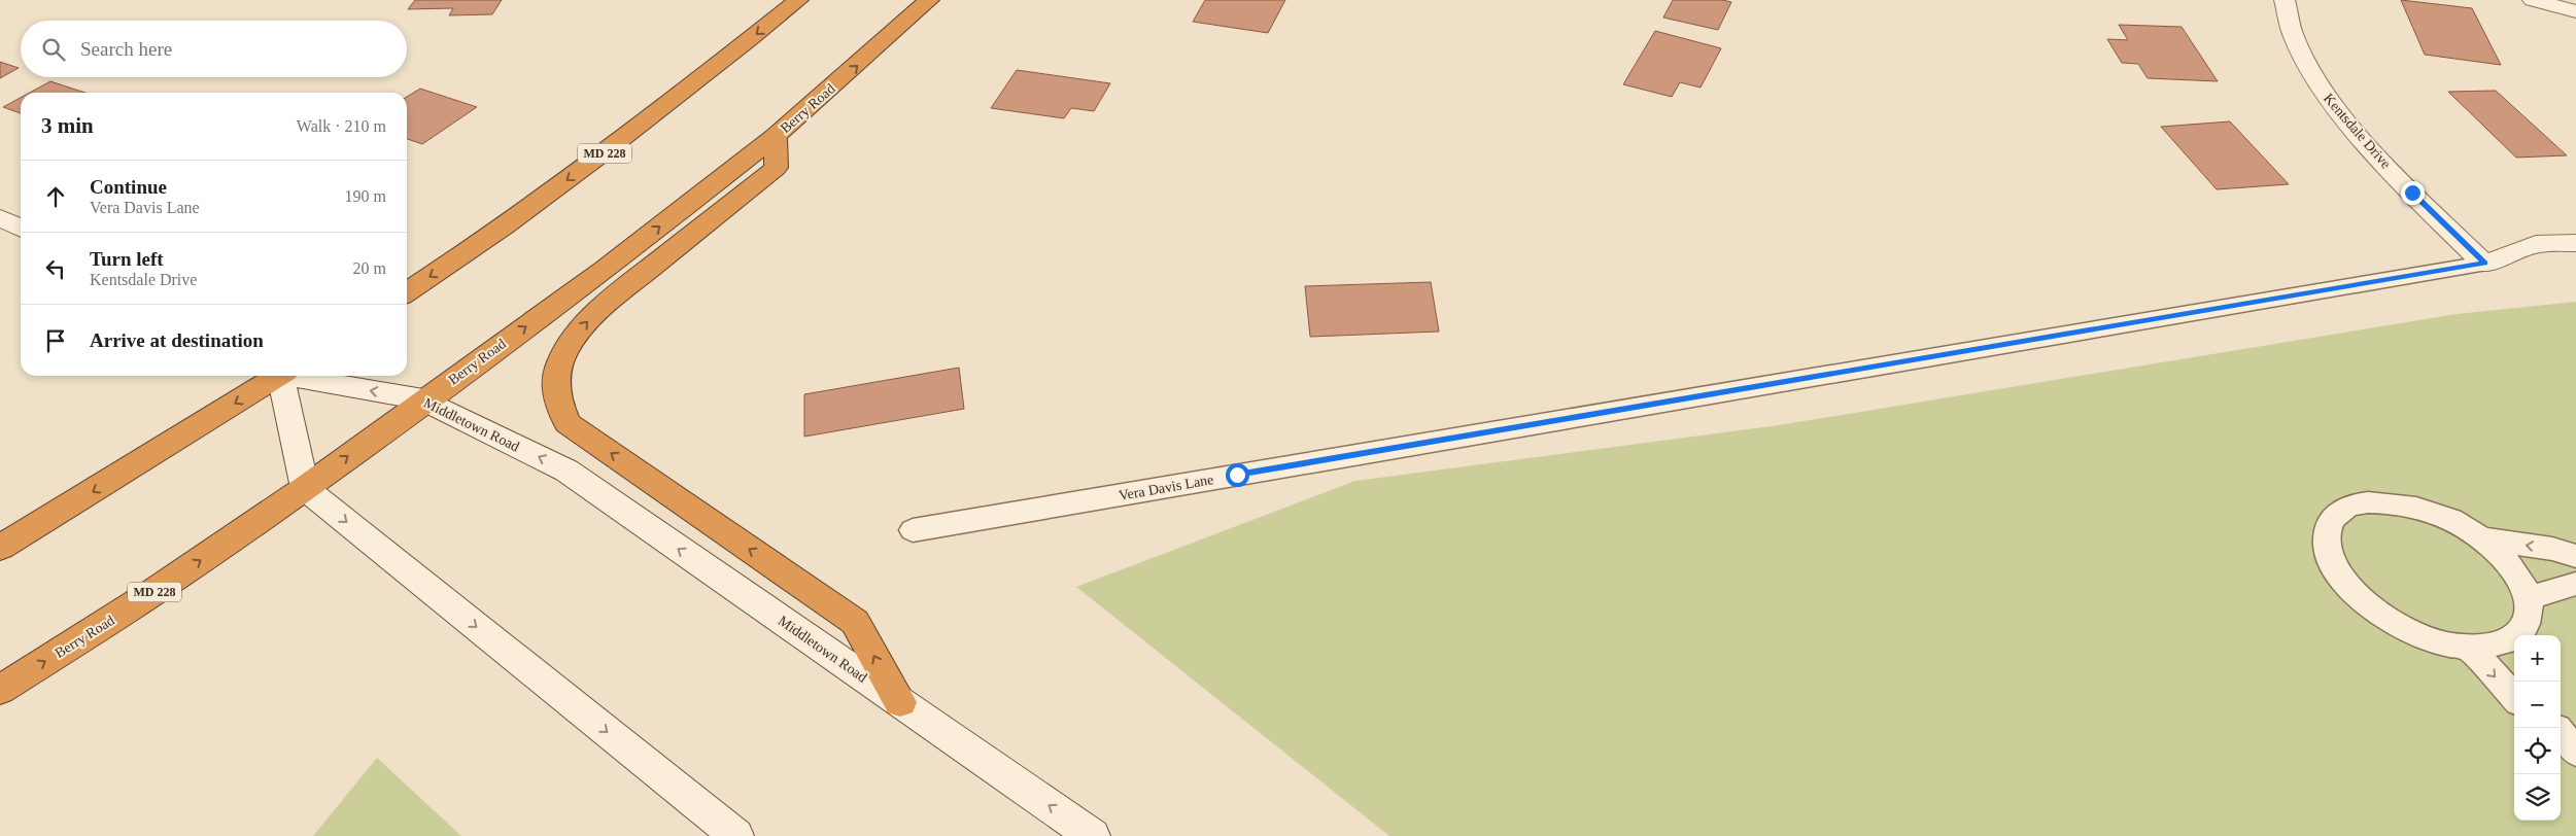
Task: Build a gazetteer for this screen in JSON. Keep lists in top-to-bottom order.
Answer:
{
  "streets": {
    "highway": ["Berry Road", "MD 228"],
    "main road": ["Kentsdale Drive", "Middletown Road"],
    "lane": ["Vera Davis Lane"]
  },
  "crossings": [
    ["Berry Road", "Middletown Road"],
    ["Kentsdale Drive", "Vera Davis Lane"]
  ],
  "page": {
    "search": "Search here",
    "heading": ["3 min", "Walk · 210 m"],
    "list": [
      ["Continue", "Vera Davis Lane", "190 m"],
      ["Turn left", "Kentsdale Drive", "20 m"],
      "Arrive at destination"
    ],
    "map_buttons": ["+", "−"]
  }
}
